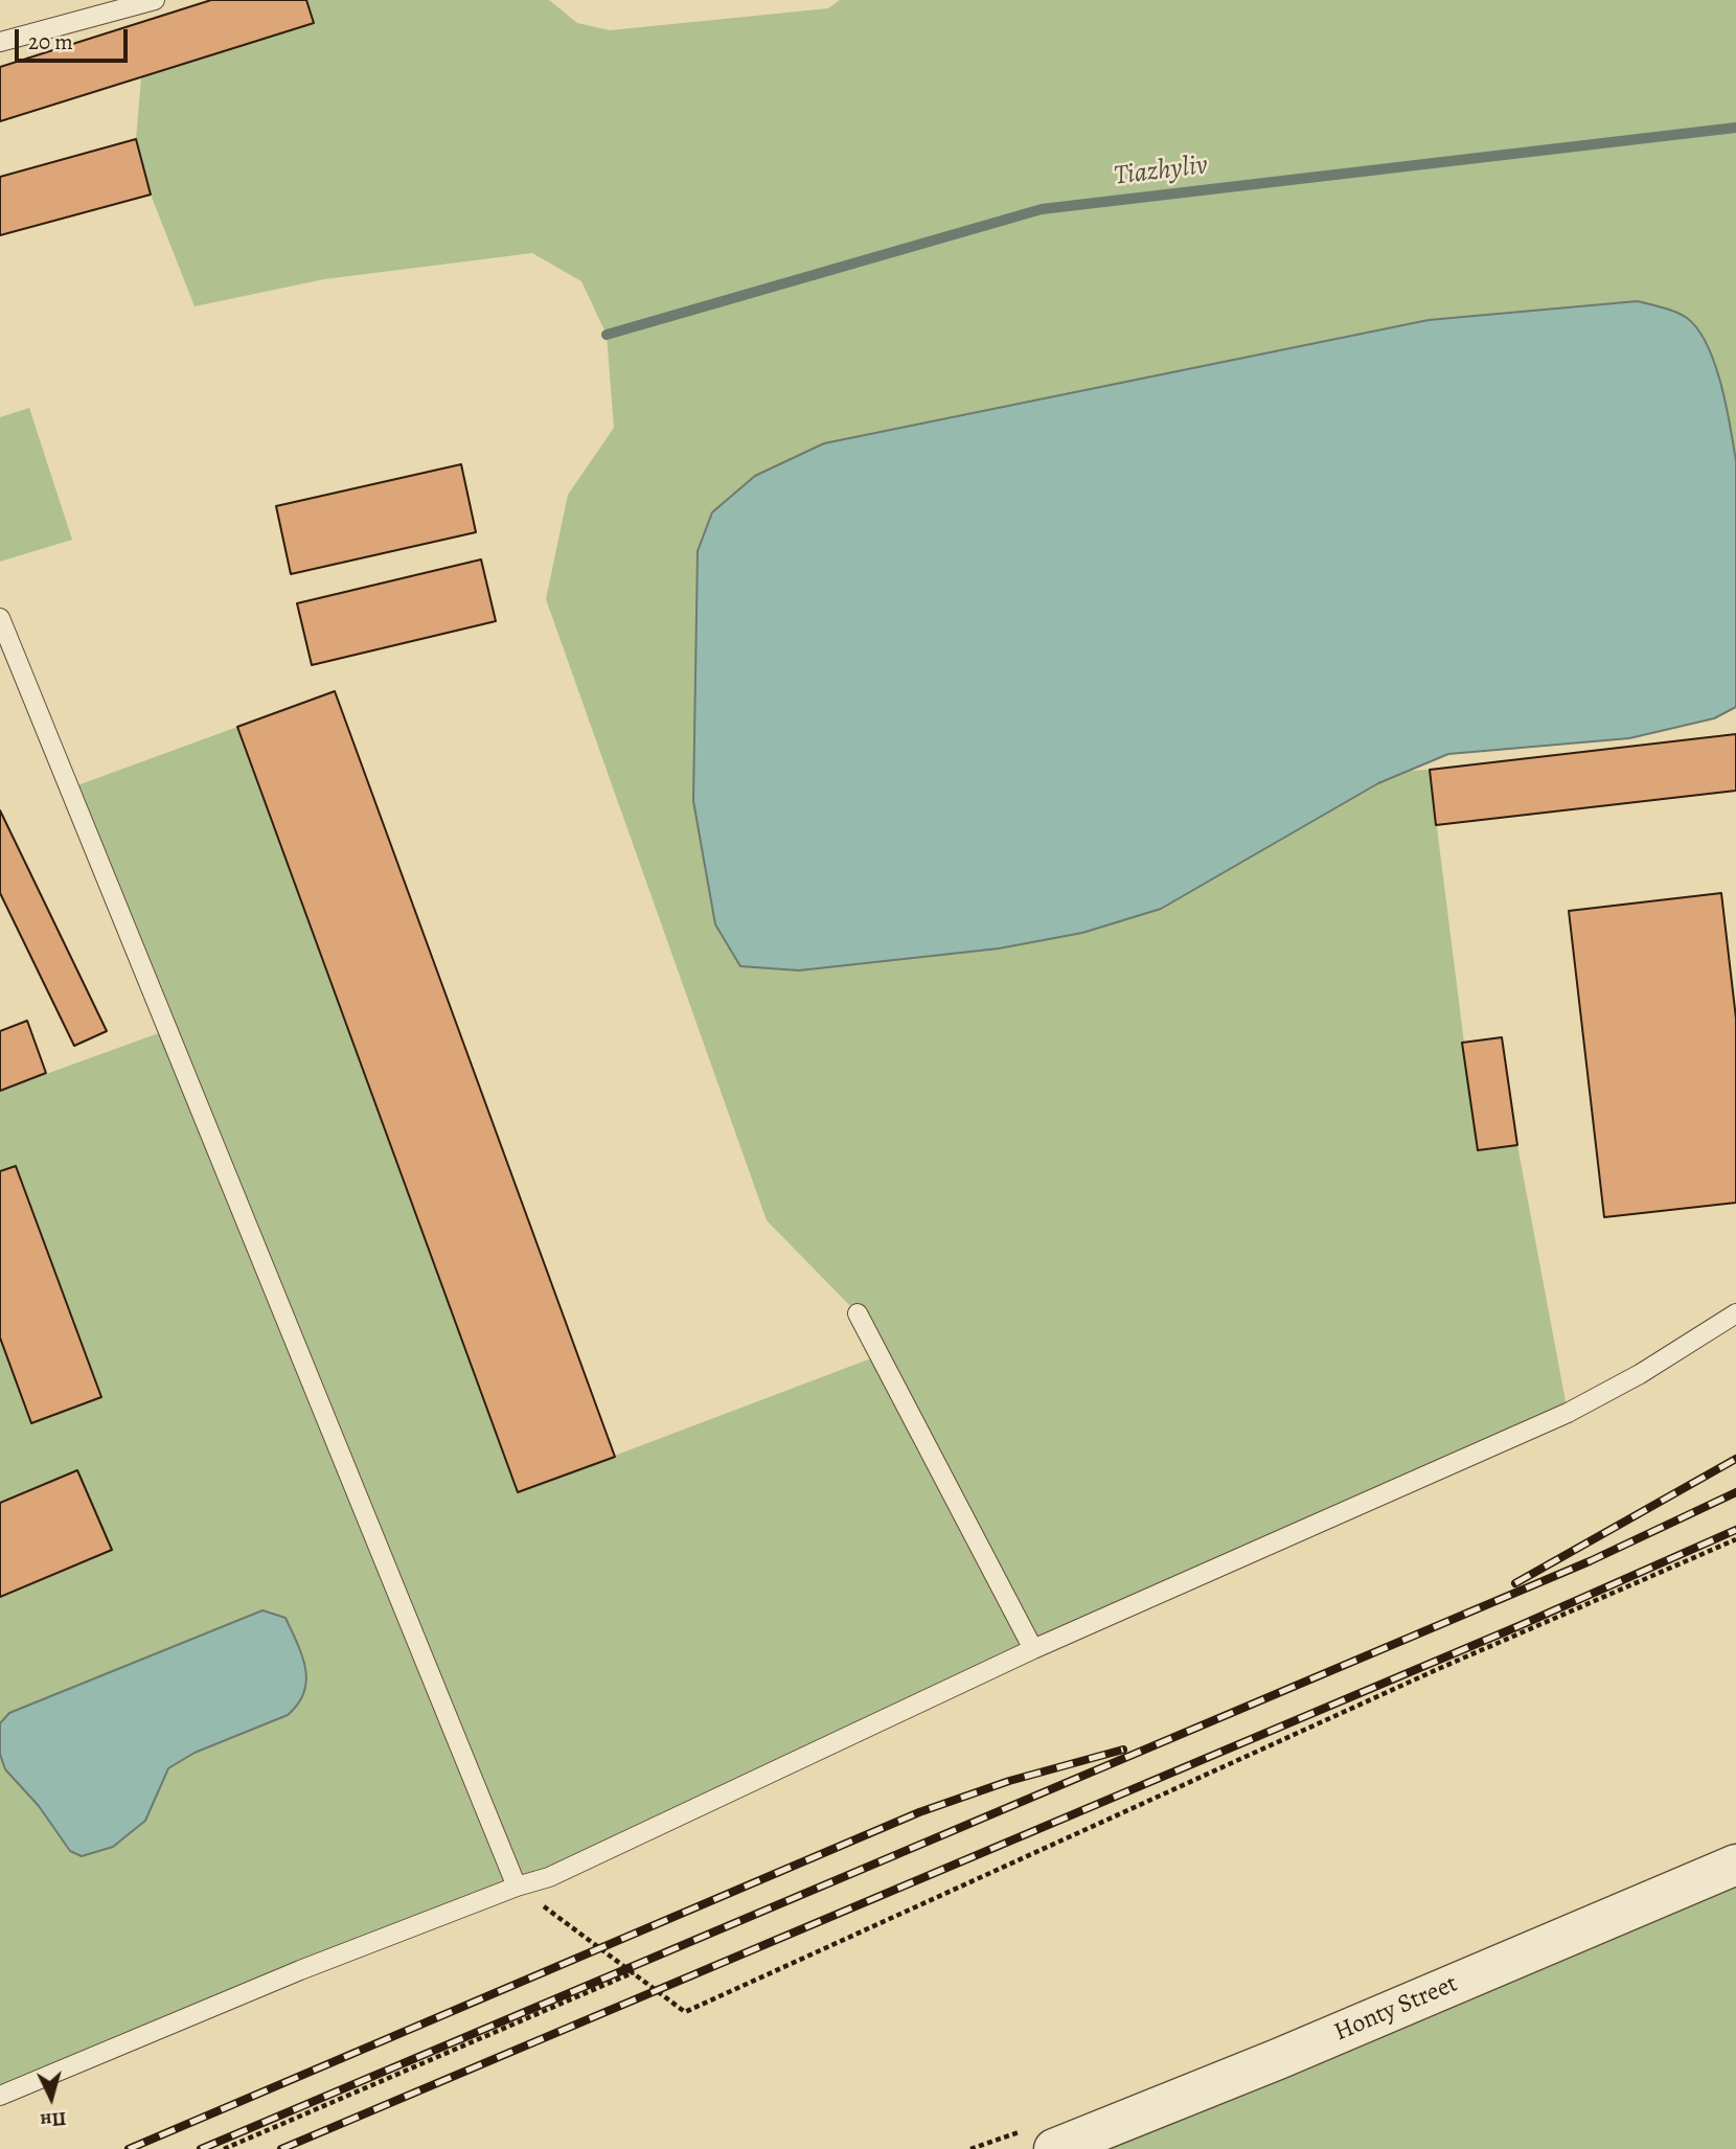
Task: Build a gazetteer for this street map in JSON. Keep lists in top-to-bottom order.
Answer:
{
  "streets": {
    "street": ["Honty Street"]
  },
  "water": ["Tiazhyliv"],
  "scale_bar": "20 m",
  "north": "bottom"
}
